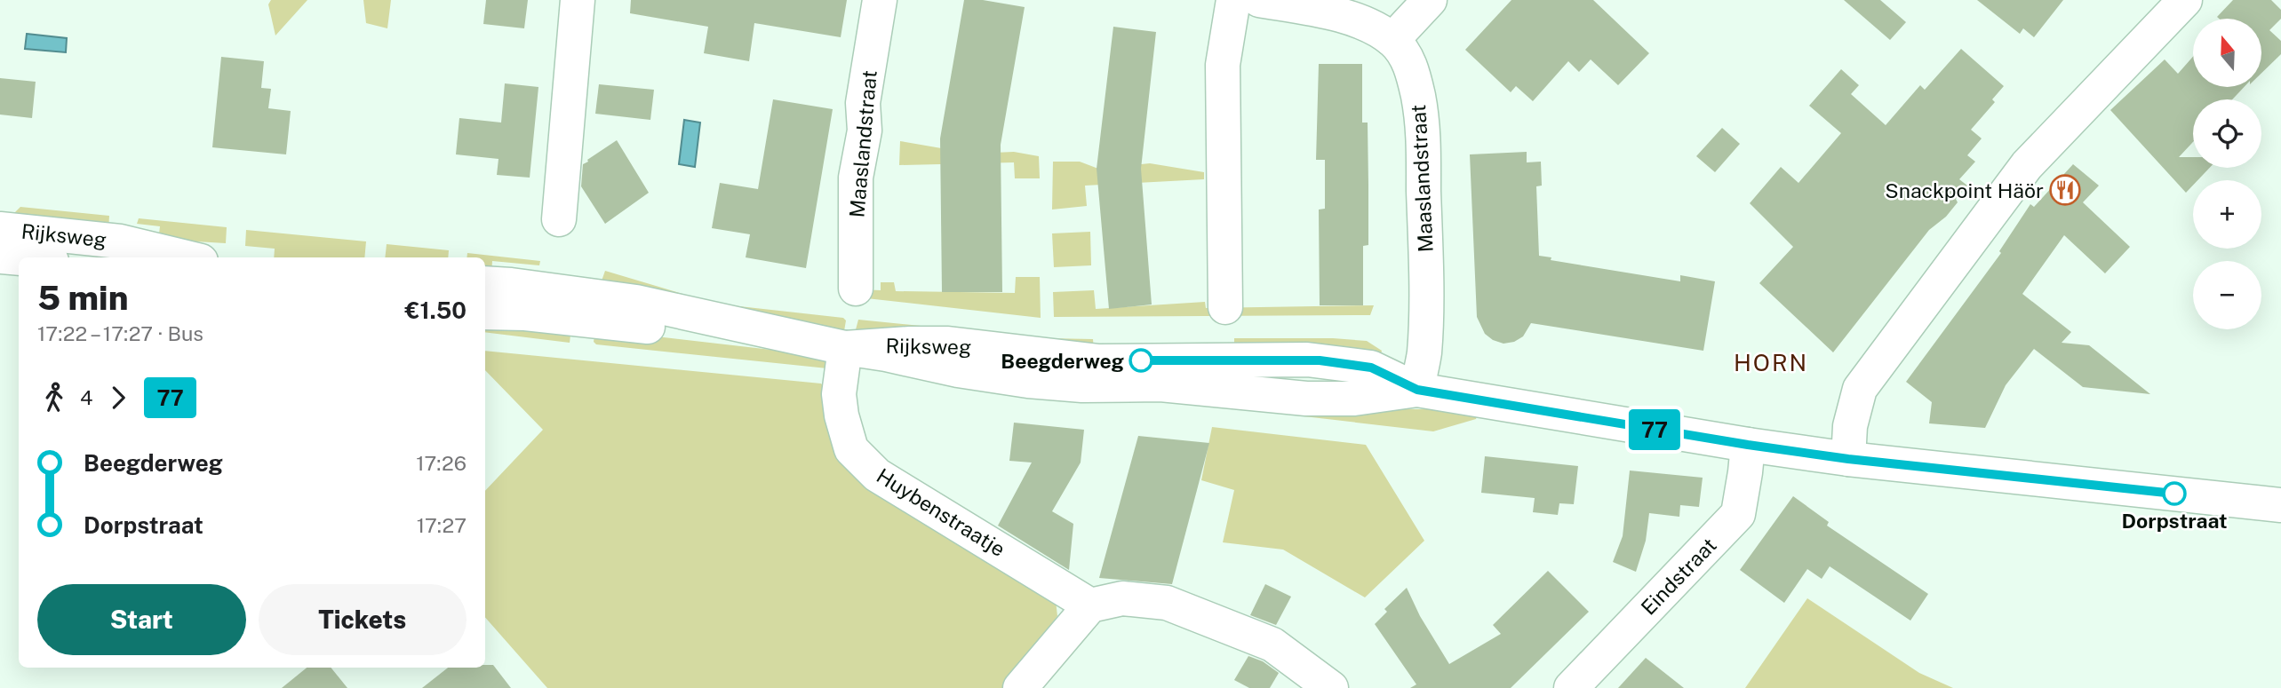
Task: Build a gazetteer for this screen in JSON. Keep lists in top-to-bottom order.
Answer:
{
  "streets": {
    "street": [
      "Maaslandstraat",
      "Rijksweg",
      "Huybenstraatje",
      "Eindstraat"
    ]
  },
  "crossings": [
    ["Maaslandstraat", "Rijksweg"],
    ["Rijksweg", "Huybenstraatje"],
    ["Rijksweg", "Eindstraat"]
  ],
  "districts": ["HORN"],
  "places": {
    "restaurant": ["Snackpoint Häör"],
    "other": ["Beegderweg", "Dorpstraat"]
  },
  "lines": ["bus line 77"],
  "north": "top",
  "page": {
    "on_map": "77",
    "map_buttons": ["+", "−"],
    "heading": ["5 min", "17:22 – 17:27 · Bus", "€1.50"],
    "legs": ["4", "77"],
    "list": [
      {
        "name": "Beegderweg",
        "value": "17:26"
      },
      {
        "name": "Dorpstraat",
        "value": "17:27"
      }
    ],
    "buttons": ["Start", "Tickets"]
  }
}
